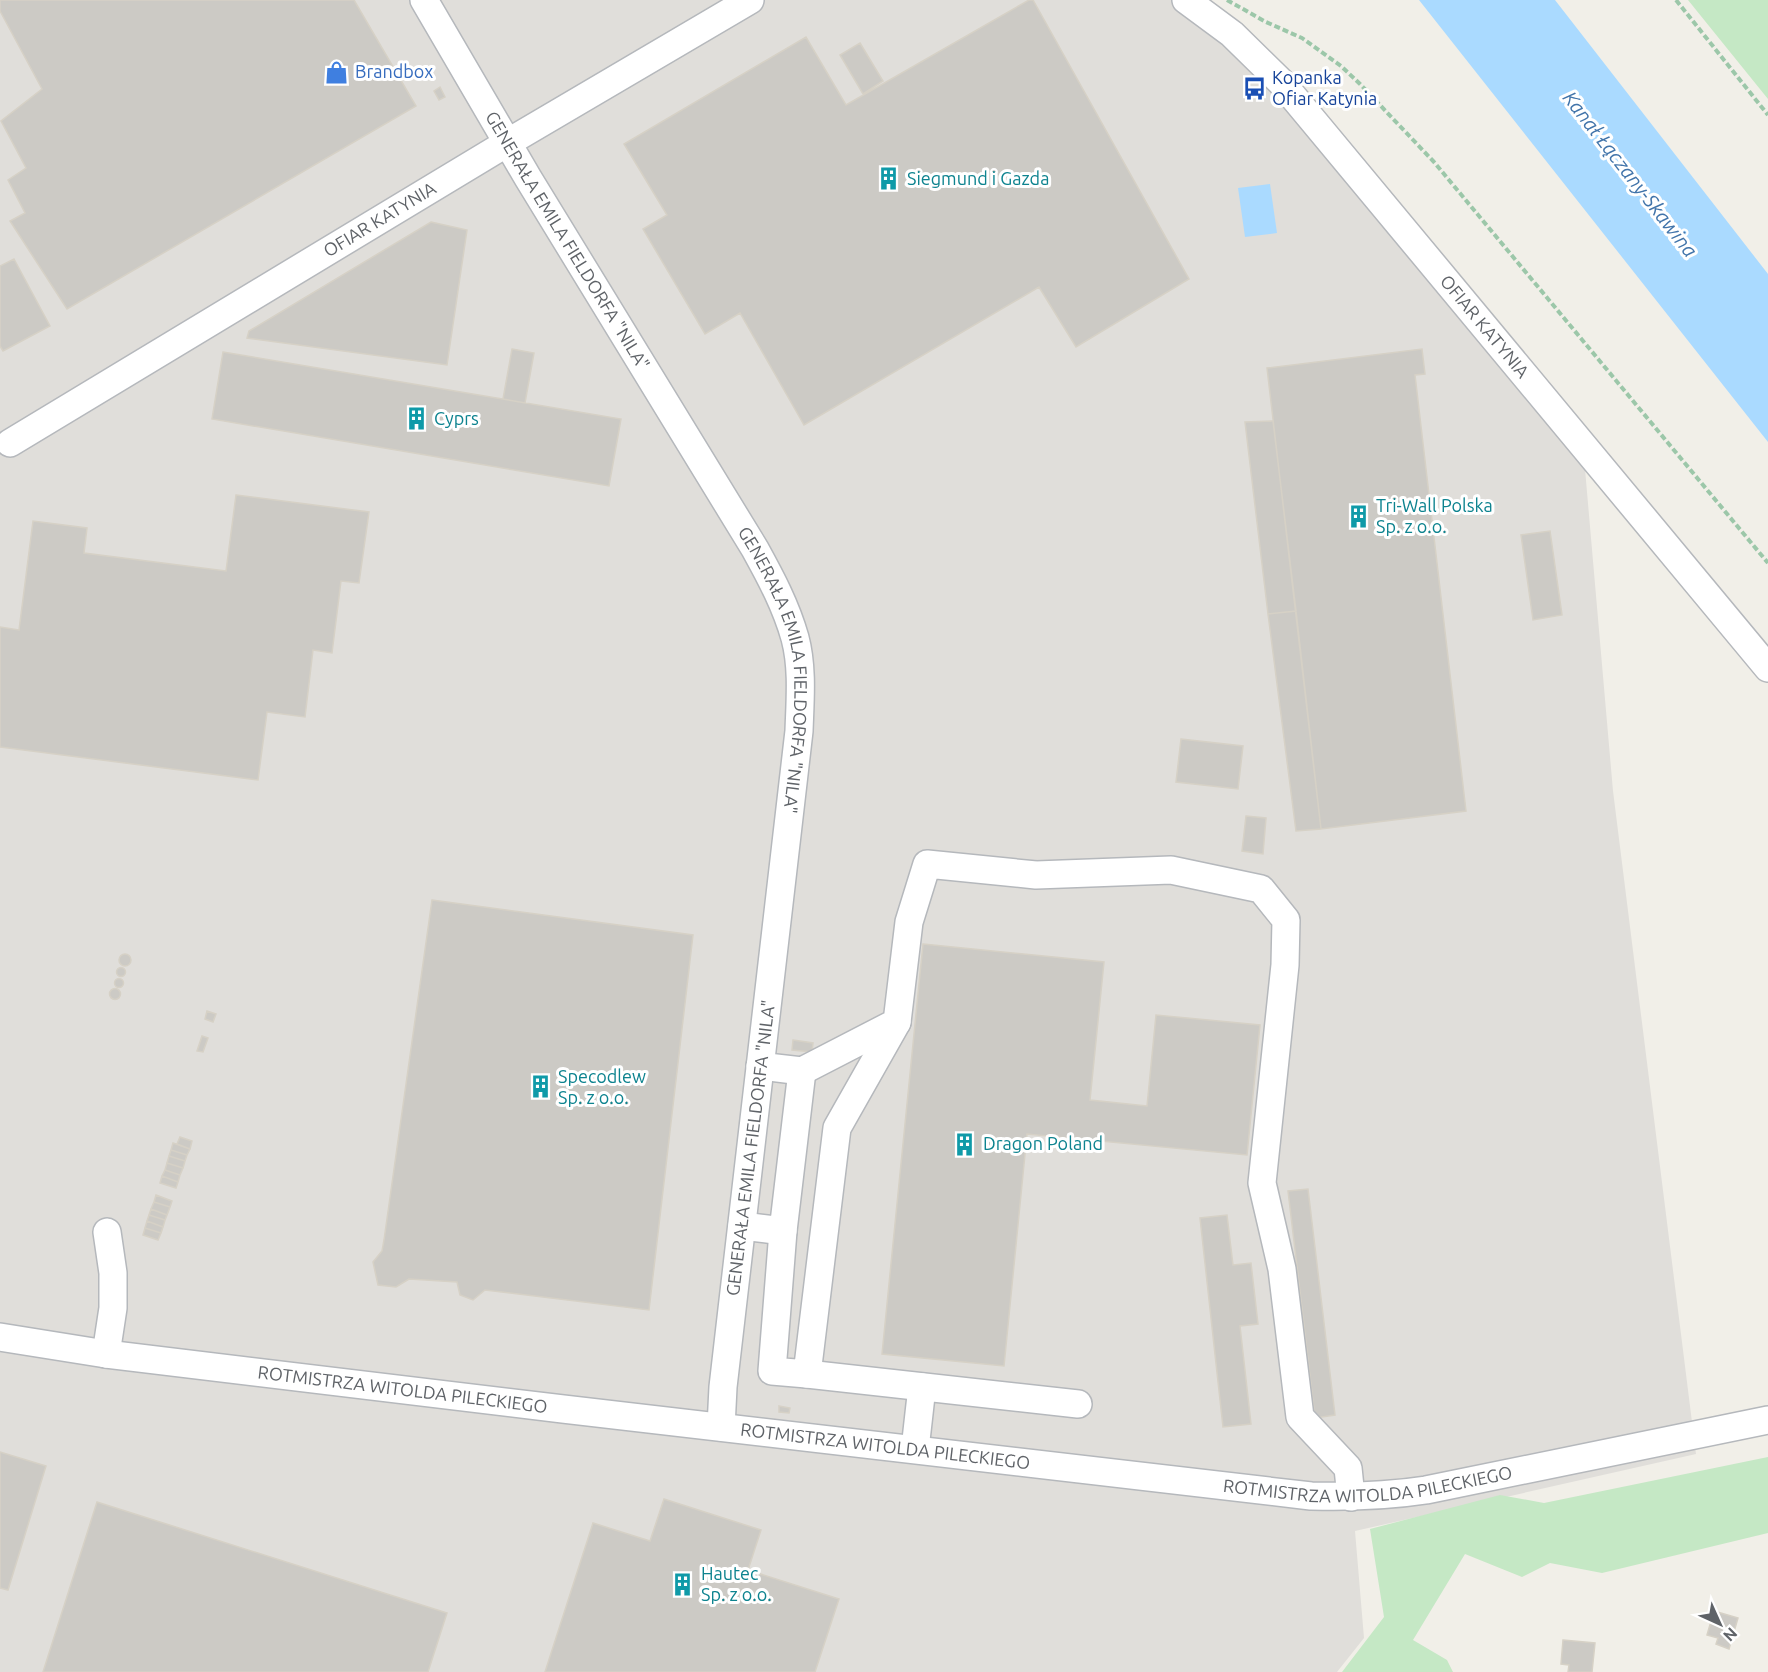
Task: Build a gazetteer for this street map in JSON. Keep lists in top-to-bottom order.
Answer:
{
  "streets": {
    "street": ["OFIAR KATYNIA", "GENERAŁA EMILA FIELDORFA \"NILA\"", "ROTMISTRZA WITOLDA PILECKIEGO"]
  },
  "crossings": [
    ["OFIAR KATYNIA", "GENERAŁA EMILA FIELDORFA \"NILA\""],
    ["GENERAŁA EMILA FIELDORFA \"NILA\"", "ROTMISTRZA WITOLDA PILECKIEGO"]
  ],
  "water": ["Kanał Łączany-Skawina"],
  "places": {
    "shop": ["Brandbox"],
    "bus stop": ["Kopanka Ofiar Katynia"],
    "building": [
      "Siegmund i Gazda",
      "Cyprs",
      "Tri-Wall Polska Sp. z o.o.",
      "Specodlew Sp. z o.o.",
      "Dragon Poland",
      "Hautec Sp. z o.o."
    ]
  },
  "north": "bottom right"
}
